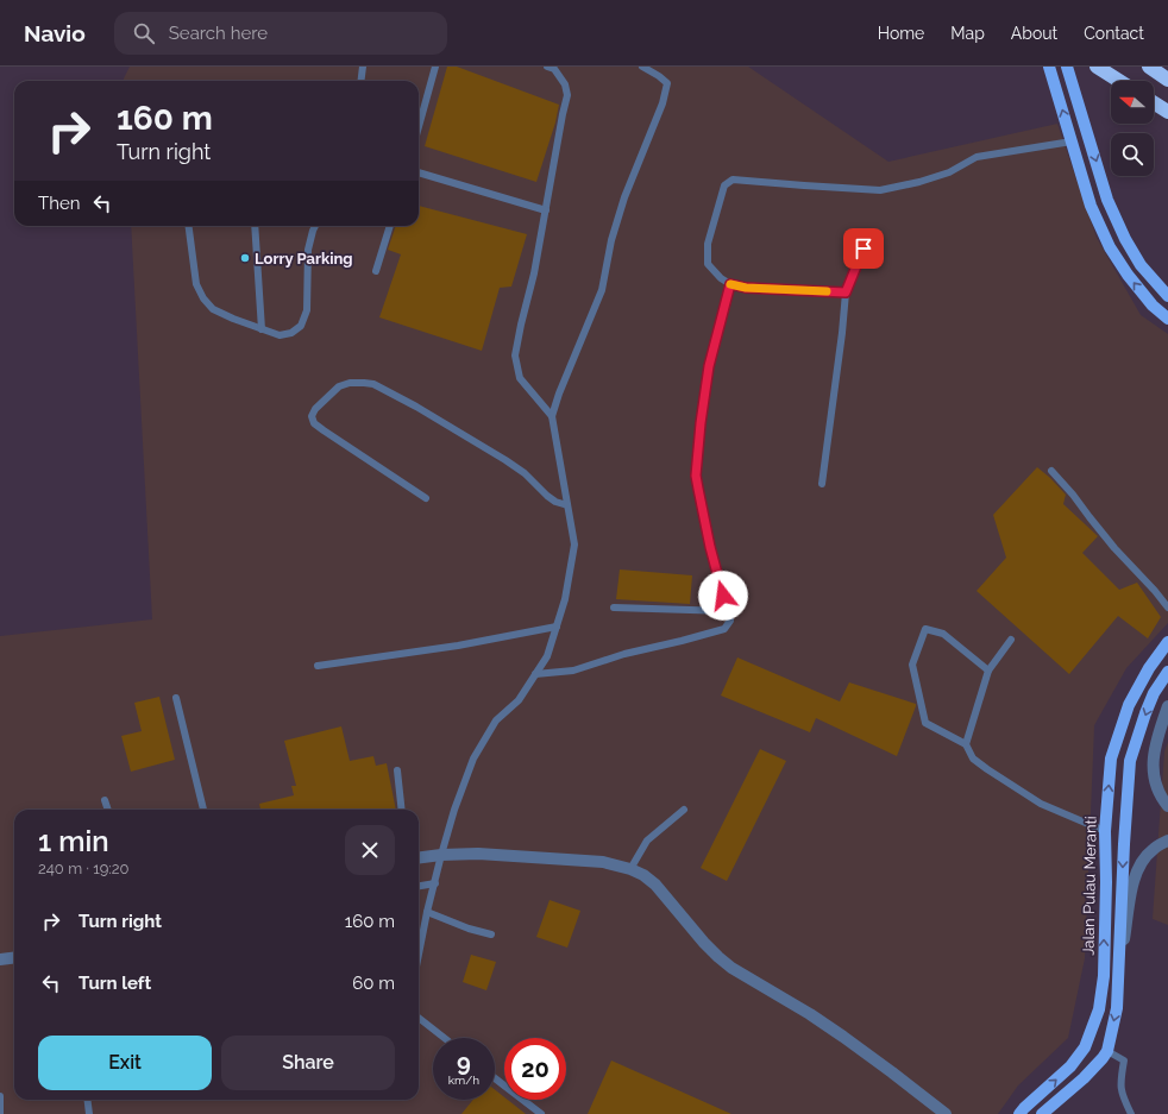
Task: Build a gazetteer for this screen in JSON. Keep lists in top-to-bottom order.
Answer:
{
  "streets": {
    "main road": ["Jalan Pulau Meranti"]
  },
  "places": ["Lorry Parking"],
  "north": "left",
  "page": {
    "header": "Navio",
    "search": "Search here",
    "nav": [
      "Home",
      "Map",
      "About",
      "Contact"
    ],
    "turn": ["160 m", "Turn right"],
    "then": "Then",
    "heading": ["1 min", "240 m · 19:20"],
    "list": [
      {
        "name": "Turn right",
        "value": "160 m"
      },
      {
        "name": "Turn left",
        "value": "60 m"
      }
    ],
    "buttons": ["Exit", "Share"],
    "speed": "9 km/h",
    "limit": "20"
  }
}
